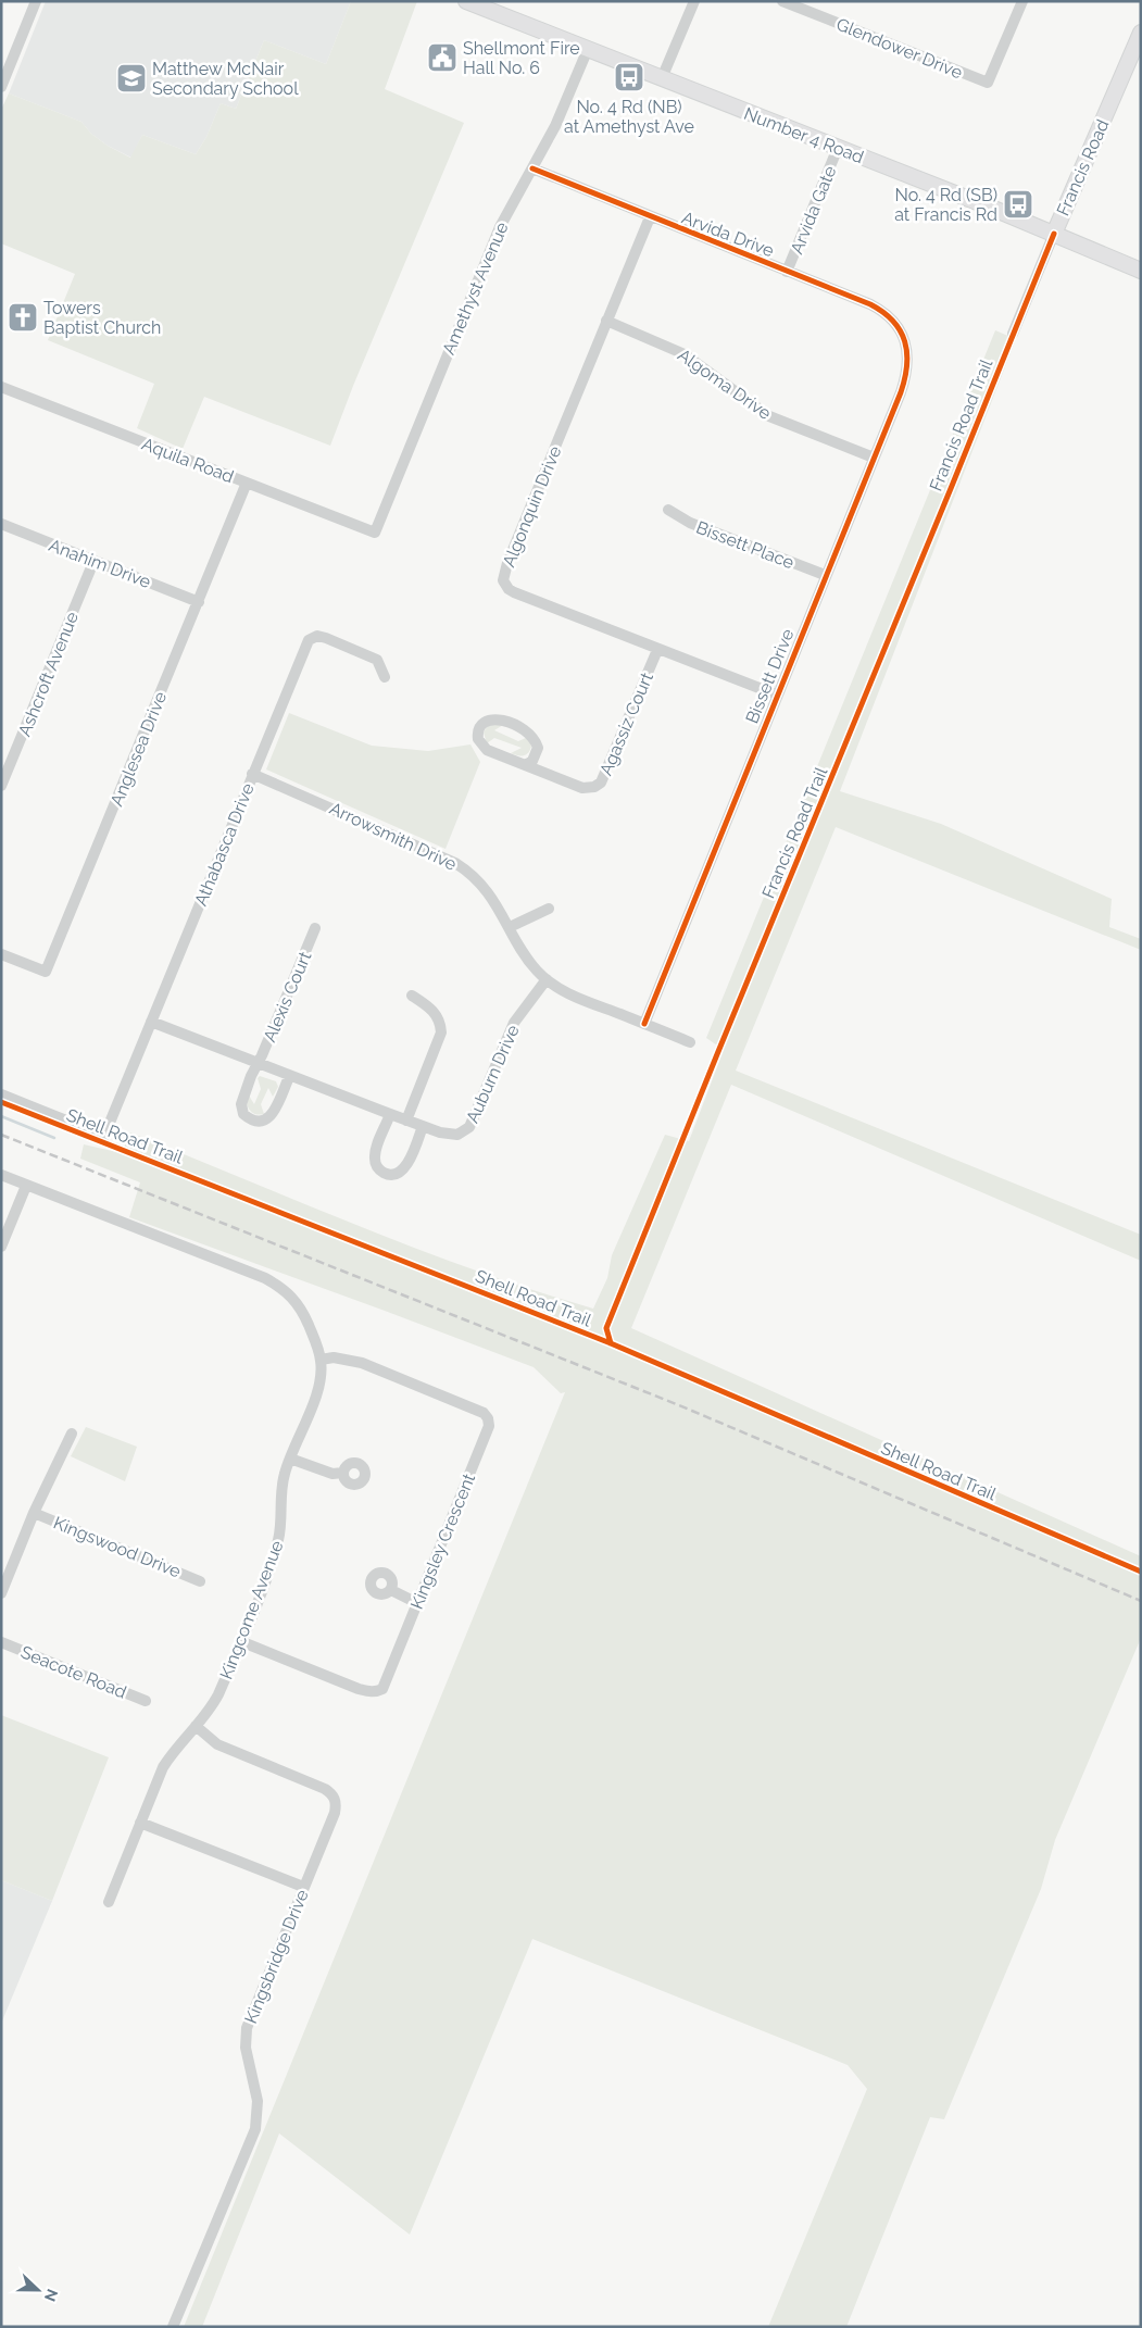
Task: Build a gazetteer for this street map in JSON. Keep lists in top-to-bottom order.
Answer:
{
  "streets": {
    "main road": ["Number 4 Road", "Francis Road"],
    "street": [
      "Glendower Drive",
      "Arvida Gate",
      "Arvida Drive",
      "Amethyst Avenue",
      "Algoma Drive",
      "Aquila Road",
      "Algonquin Drive",
      "Bissett Place",
      "Anahim Drive",
      "Ashcroft Avenue",
      "Bissett Drive",
      "Agassiz Court",
      "Anglesea Drive",
      "Arrowsmith Drive",
      "Athabasca Drive",
      "Alexis Court",
      "Auburn Drive",
      "Kingsley Crescent",
      "Kingswood Drive",
      "Kingcome Avenue",
      "Seacote Road",
      "Kingsbridge Drive"
    ],
    "cycle path": ["Francis Road Trail", "Shell Road Trail"]
  },
  "crossings": [
    ["Number 4 Road", "Francis Road"],
    ["Number 4 Road", "Arvida Gate"],
    ["Number 4 Road", "Amethyst Avenue"],
    ["Arvida Gate", "Arvida Drive"],
    ["Arvida Drive", "Amethyst Avenue"],
    ["Arvida Drive", "Algonquin Drive"],
    ["Arvida Drive", "Bissett Drive"],
    ["Amethyst Avenue", "Aquila Road"],
    ["Algoma Drive", "Algonquin Drive"],
    ["Algoma Drive", "Bissett Drive"],
    ["Aquila Road", "Anglesea Drive"],
    ["Algonquin Drive", "Bissett Drive"],
    ["Algonquin Drive", "Agassiz Court"],
    ["Bissett Place", "Bissett Drive"],
    ["Anahim Drive", "Ashcroft Avenue"],
    ["Anahim Drive", "Anglesea Drive"],
    ["Bissett Drive", "Arrowsmith Drive"],
    ["Arrowsmith Drive", "Athabasca Drive"],
    ["Arrowsmith Drive", "Auburn Drive"],
    ["Athabasca Drive", "Auburn Drive"],
    ["Alexis Court", "Auburn Drive"],
    ["Kingsley Crescent", "Kingcome Avenue"],
    ["Kingcome Avenue", "Kingsbridge Drive"]
  ],
  "places": {
    "public building": ["Shellmont Fire Hall No. 6"],
    "bus stop": ["No. 4 Rd (NB) at Amethyst Ave", "No. 4 Rd (SB) at Francis Rd"],
    "school or university": ["Matthew McNair Secondary School"],
    "church": ["Towers Baptist Church"]
  },
  "north": "right"
}
